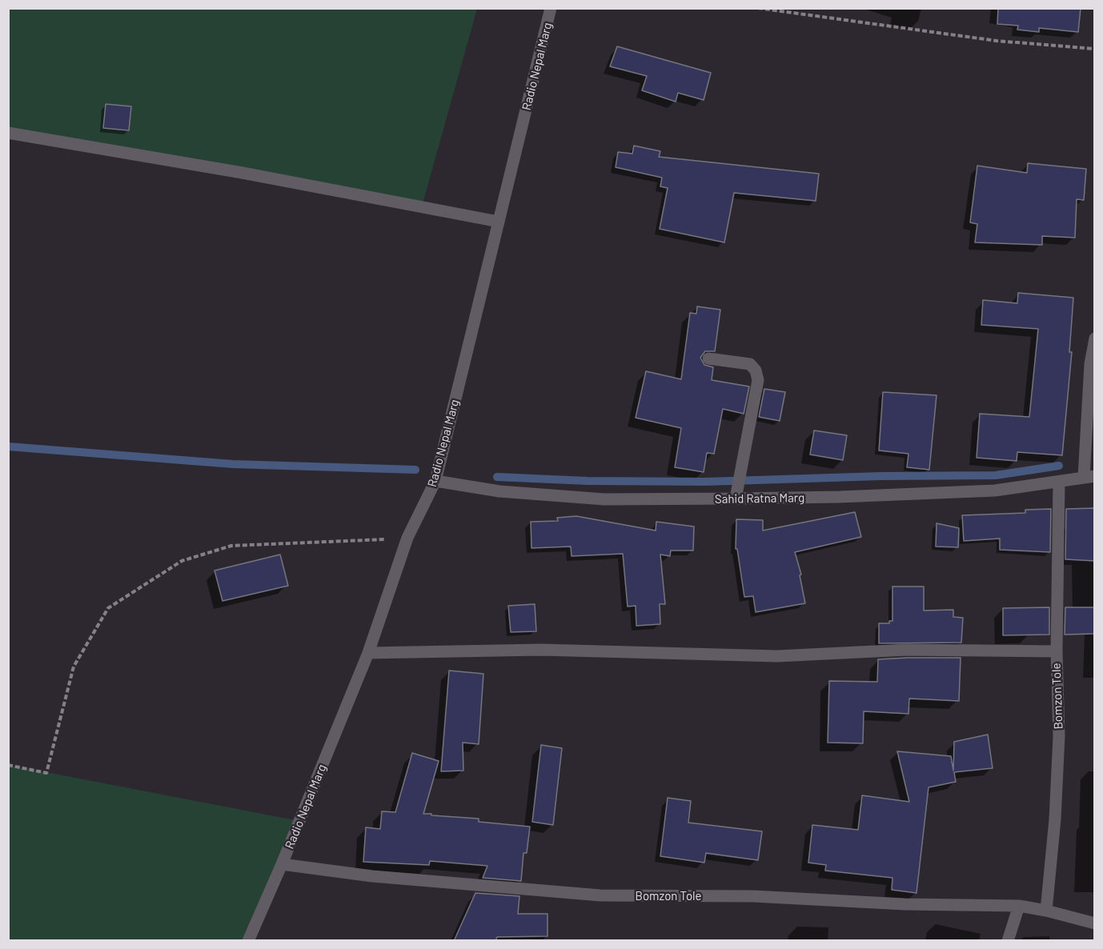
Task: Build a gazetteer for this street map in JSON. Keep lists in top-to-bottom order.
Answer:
{
  "streets": {
    "street": ["Radio Nepal Marg", "Sahid Ratna Marg", "Bomzon Tole"]
  },
  "crossings": [
    ["Radio Nepal Marg", "Sahid Ratna Marg"],
    ["Radio Nepal Marg", "Bomzon Tole"],
    ["Sahid Ratna Marg", "Bomzon Tole"]
  ]
}
